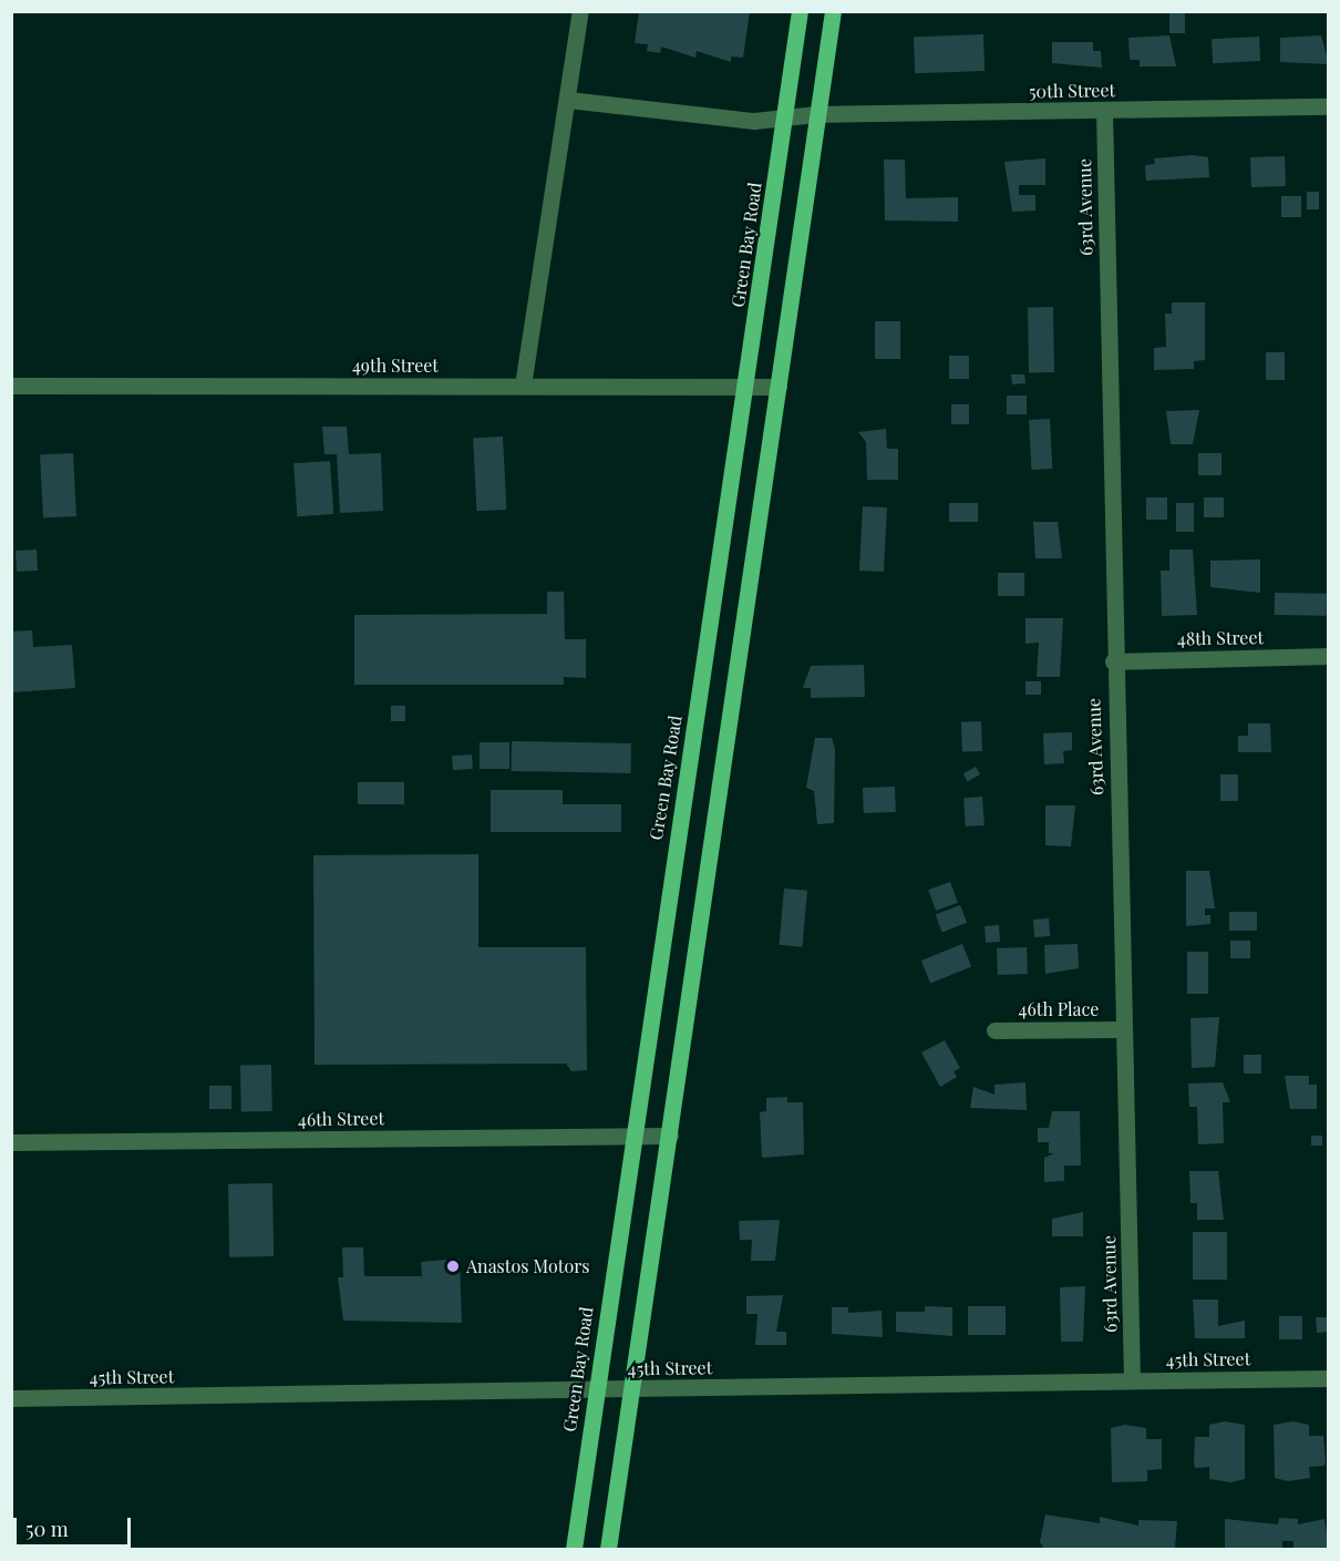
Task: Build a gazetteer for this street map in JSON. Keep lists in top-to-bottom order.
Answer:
{
  "streets": {
    "main road": ["Green Bay Road"],
    "street": [
      "50th Street",
      "63rd Avenue",
      "49th Street",
      "48th Street",
      "46th Place",
      "46th Street",
      "45th Street"
    ]
  },
  "crossings": [
    ["50th Street", "63rd Avenue"],
    ["50th Street", "Green Bay Road"],
    ["63rd Avenue", "48th Street"],
    ["63rd Avenue", "46th Place"],
    ["63rd Avenue", "45th Street"],
    ["Green Bay Road", "49th Street"],
    ["Green Bay Road", "46th Street"],
    ["Green Bay Road", "45th Street"]
  ],
  "places": ["Anastos Motors"],
  "scale_bar": "50 m"
}
